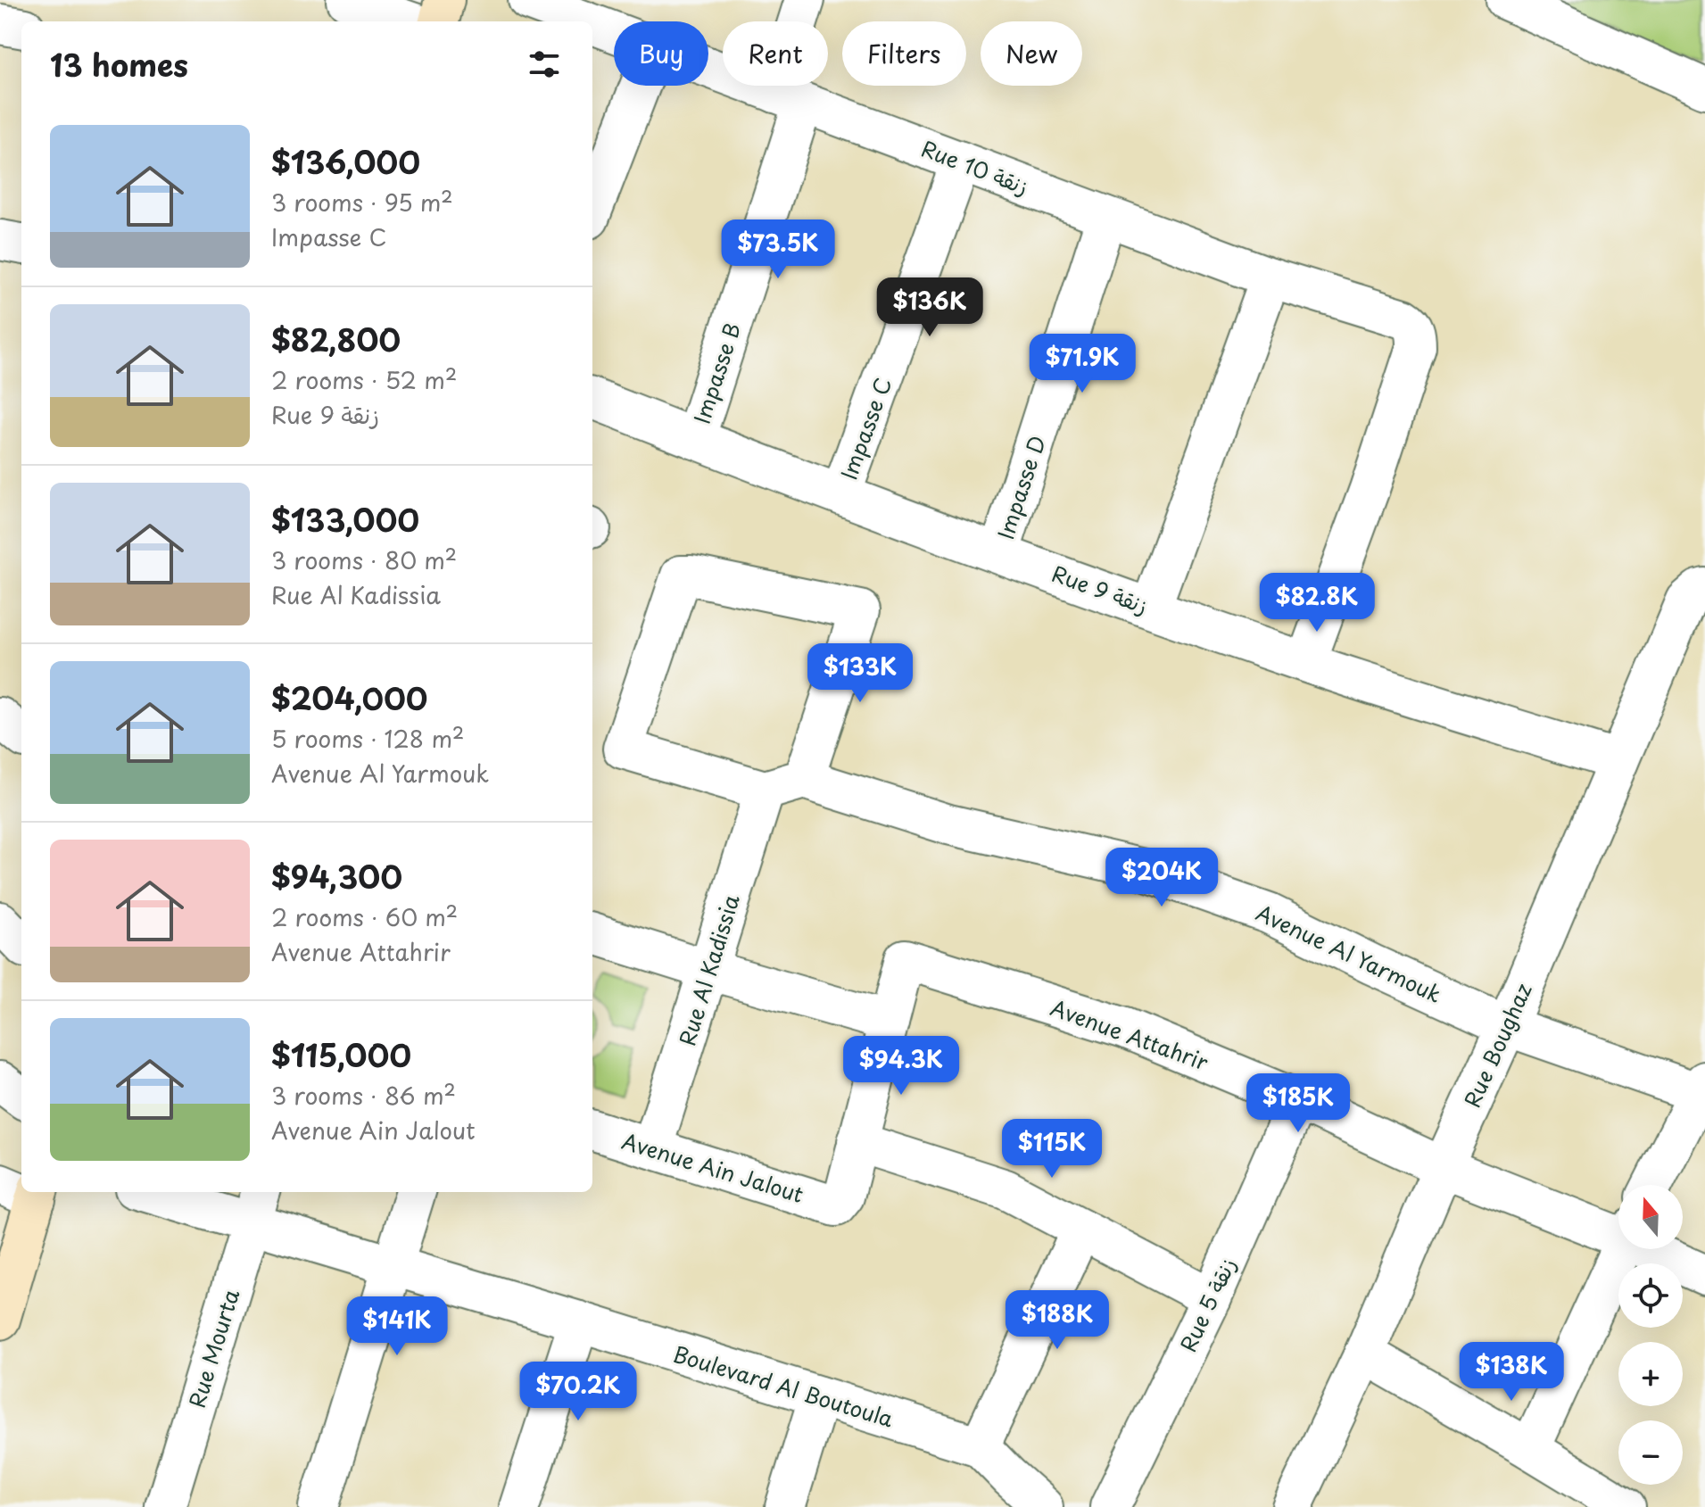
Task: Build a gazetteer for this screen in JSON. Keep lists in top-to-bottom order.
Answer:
{
  "streets": {
    "street": [
      "Rue 10 زنقة",
      "Impasse B",
      "Impasse C",
      "Impasse D",
      "Rue 9 زنقة",
      "Avenue Al Yarmouk",
      "Rue Al Kadissia",
      "Avenue Attahrir",
      "Rue Boughaz",
      "Avenue Ain Jalout",
      "Rue 5 زنقة",
      "Rue Mourta",
      "Boulevard Al Boutoula"
    ]
  },
  "crossings": [
    ["Rue 10 زنقة", "Impasse B"],
    ["Rue 10 زنقة", "Impasse C"],
    ["Rue 10 زنقة", "Impasse D"],
    ["Rue 10 زنقة", "Rue 9 زنقة"],
    ["Impasse B", "Rue 9 زنقة"],
    ["Impasse C", "Rue 9 زنقة"],
    ["Impasse D", "Rue 9 زنقة"],
    ["Rue 9 زنقة", "Rue Boughaz"],
    ["Avenue Al Yarmouk", "Rue Boughaz"],
    ["Rue Al Kadissia", "Avenue Ain Jalout"],
    ["Avenue Attahrir", "Rue Boughaz"],
    ["Avenue Attahrir", "Avenue Ain Jalout"],
    ["Avenue Attahrir", "Rue 5 زنقة"],
    ["Rue Mourta", "Boulevard Al Boutoula"]
  ],
  "north": "top",
  "page": {
    "chip": [
      "Buy",
      "Rent",
      "Filters",
      "New"
    ],
    "heading": "13 homes",
    "list": [
      {
        "name": "$136,000",
        "note": "3 rooms · 95 m² · Impasse C"
      },
      {
        "name": "$82,800",
        "note": "2 rooms · 52 m² · Rue 9 زنقة"
      },
      {
        "name": "$133,000",
        "note": "3 rooms · 80 m² · Rue Al Kadissia"
      },
      {
        "name": "$204,000",
        "note": "5 rooms · 128 m² · Avenue Al Yarmouk"
      },
      {
        "name": "$94,300",
        "note": "2 rooms · 60 m² · Avenue Attahrir"
      },
      {
        "name": "$115,000",
        "note": "3 rooms · 86 m² · Avenue Ain Jalout"
      }
    ],
    "price": [
      "$73.5K",
      "$136K",
      "$71.9K",
      "$82.8K",
      "$133K",
      "$204K",
      "$94.3K",
      "$185K",
      "$115K",
      "$188K",
      "$141K",
      "$138K",
      "$70.2K"
    ],
    "map_buttons": ["+", "−"]
  }
}
